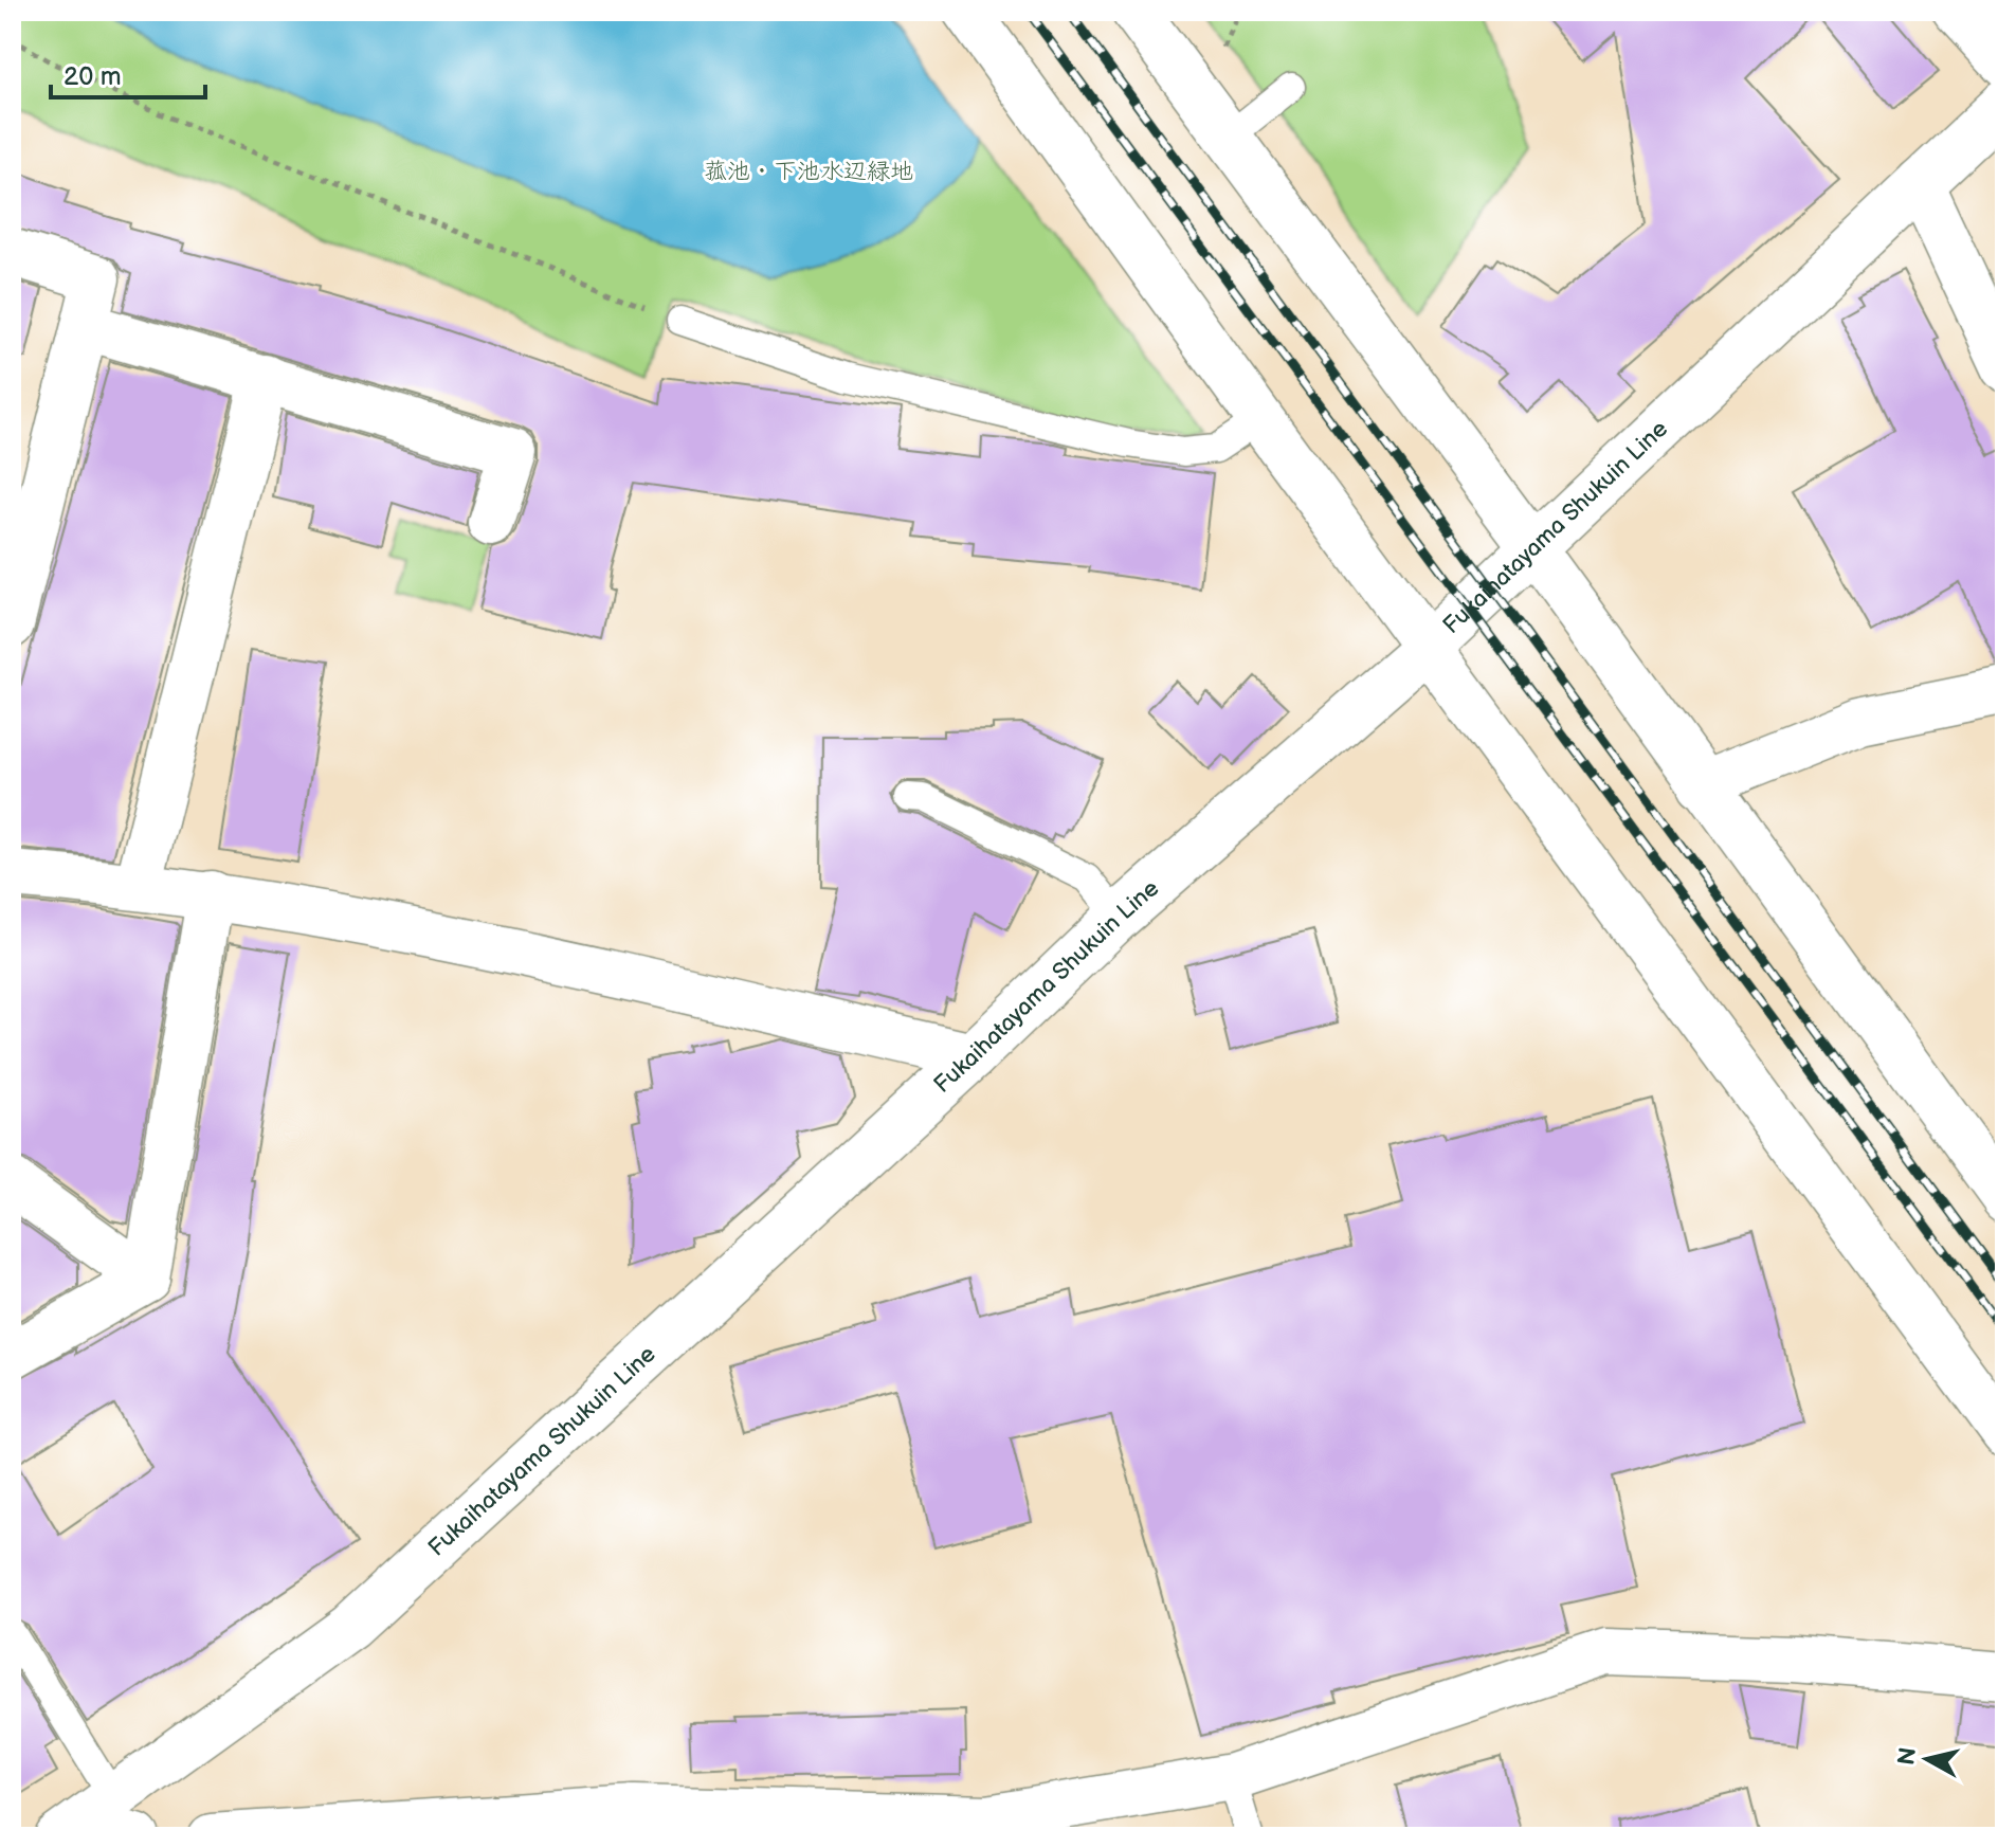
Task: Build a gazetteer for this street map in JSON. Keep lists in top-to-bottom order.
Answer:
{
  "streets": {
    "street": ["Fukaihatayama Shukuin Line"]
  },
  "parks": ["菰池・下池水辺緑地"],
  "scale_bar": "20 m",
  "north": "left"
}
